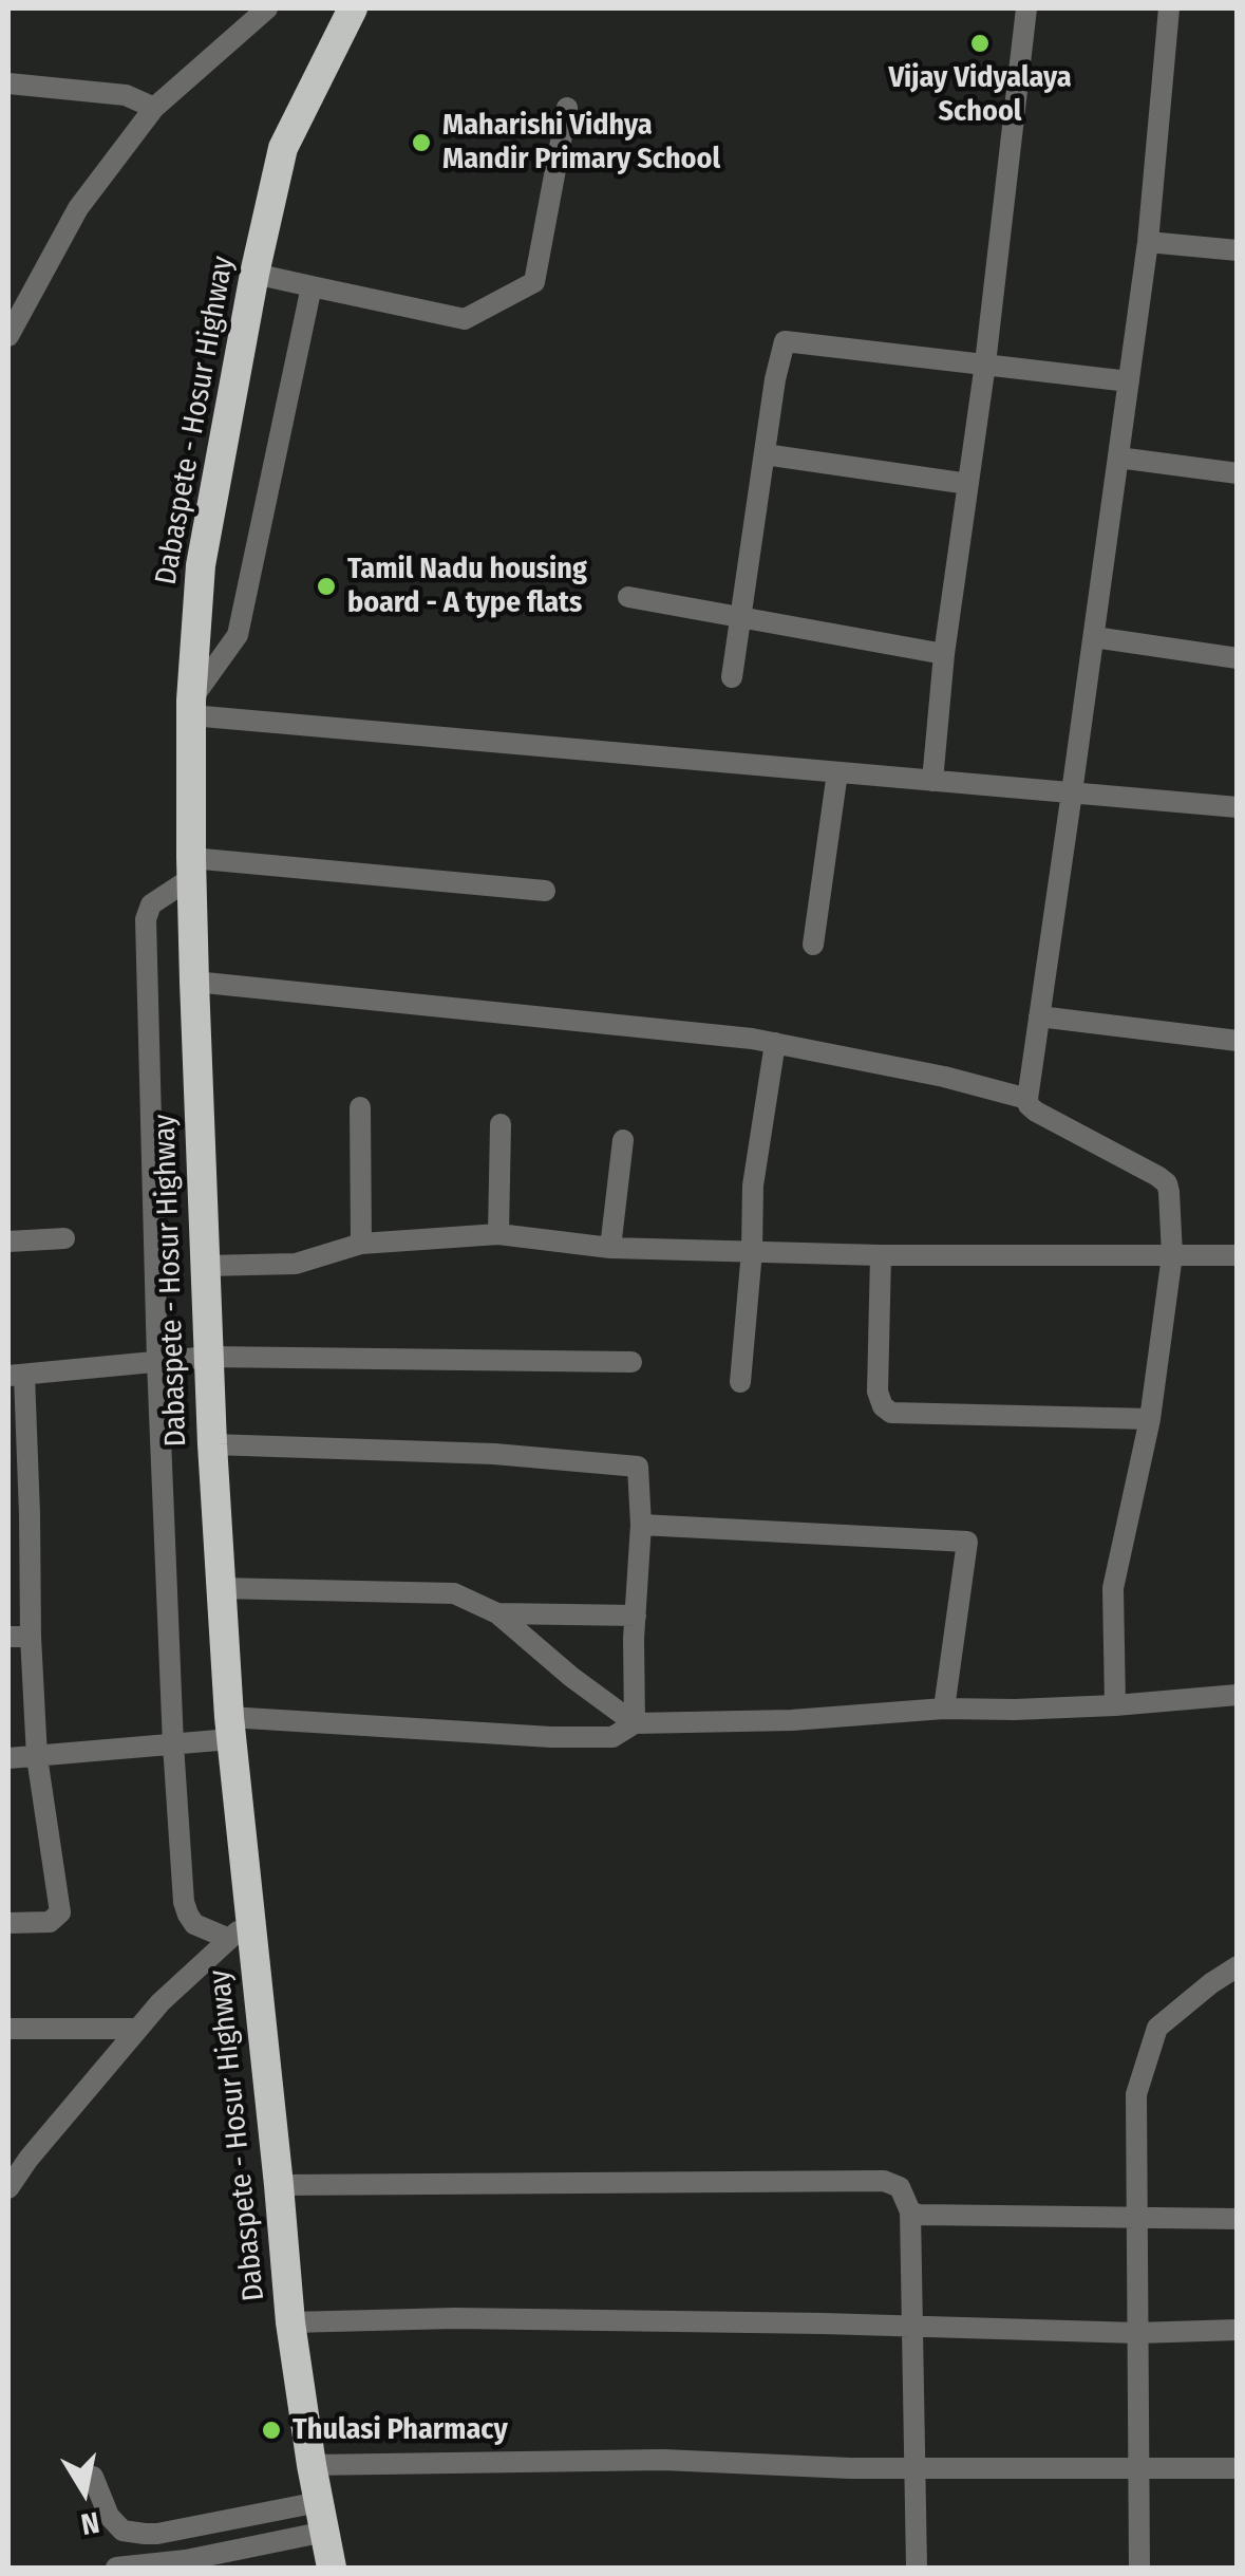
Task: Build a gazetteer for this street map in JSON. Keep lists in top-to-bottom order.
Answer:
{
  "streets": {
    "highway": ["Dabaspete - Hosur Highway"]
  },
  "places": [
    "Vijay Vidyalaya School",
    "Maharishi Vidhya Mandir Primary School",
    "Tamil Nadu housing board - A type flats",
    "Thulasi Pharmacy"
  ],
  "north": "bottom"
}
